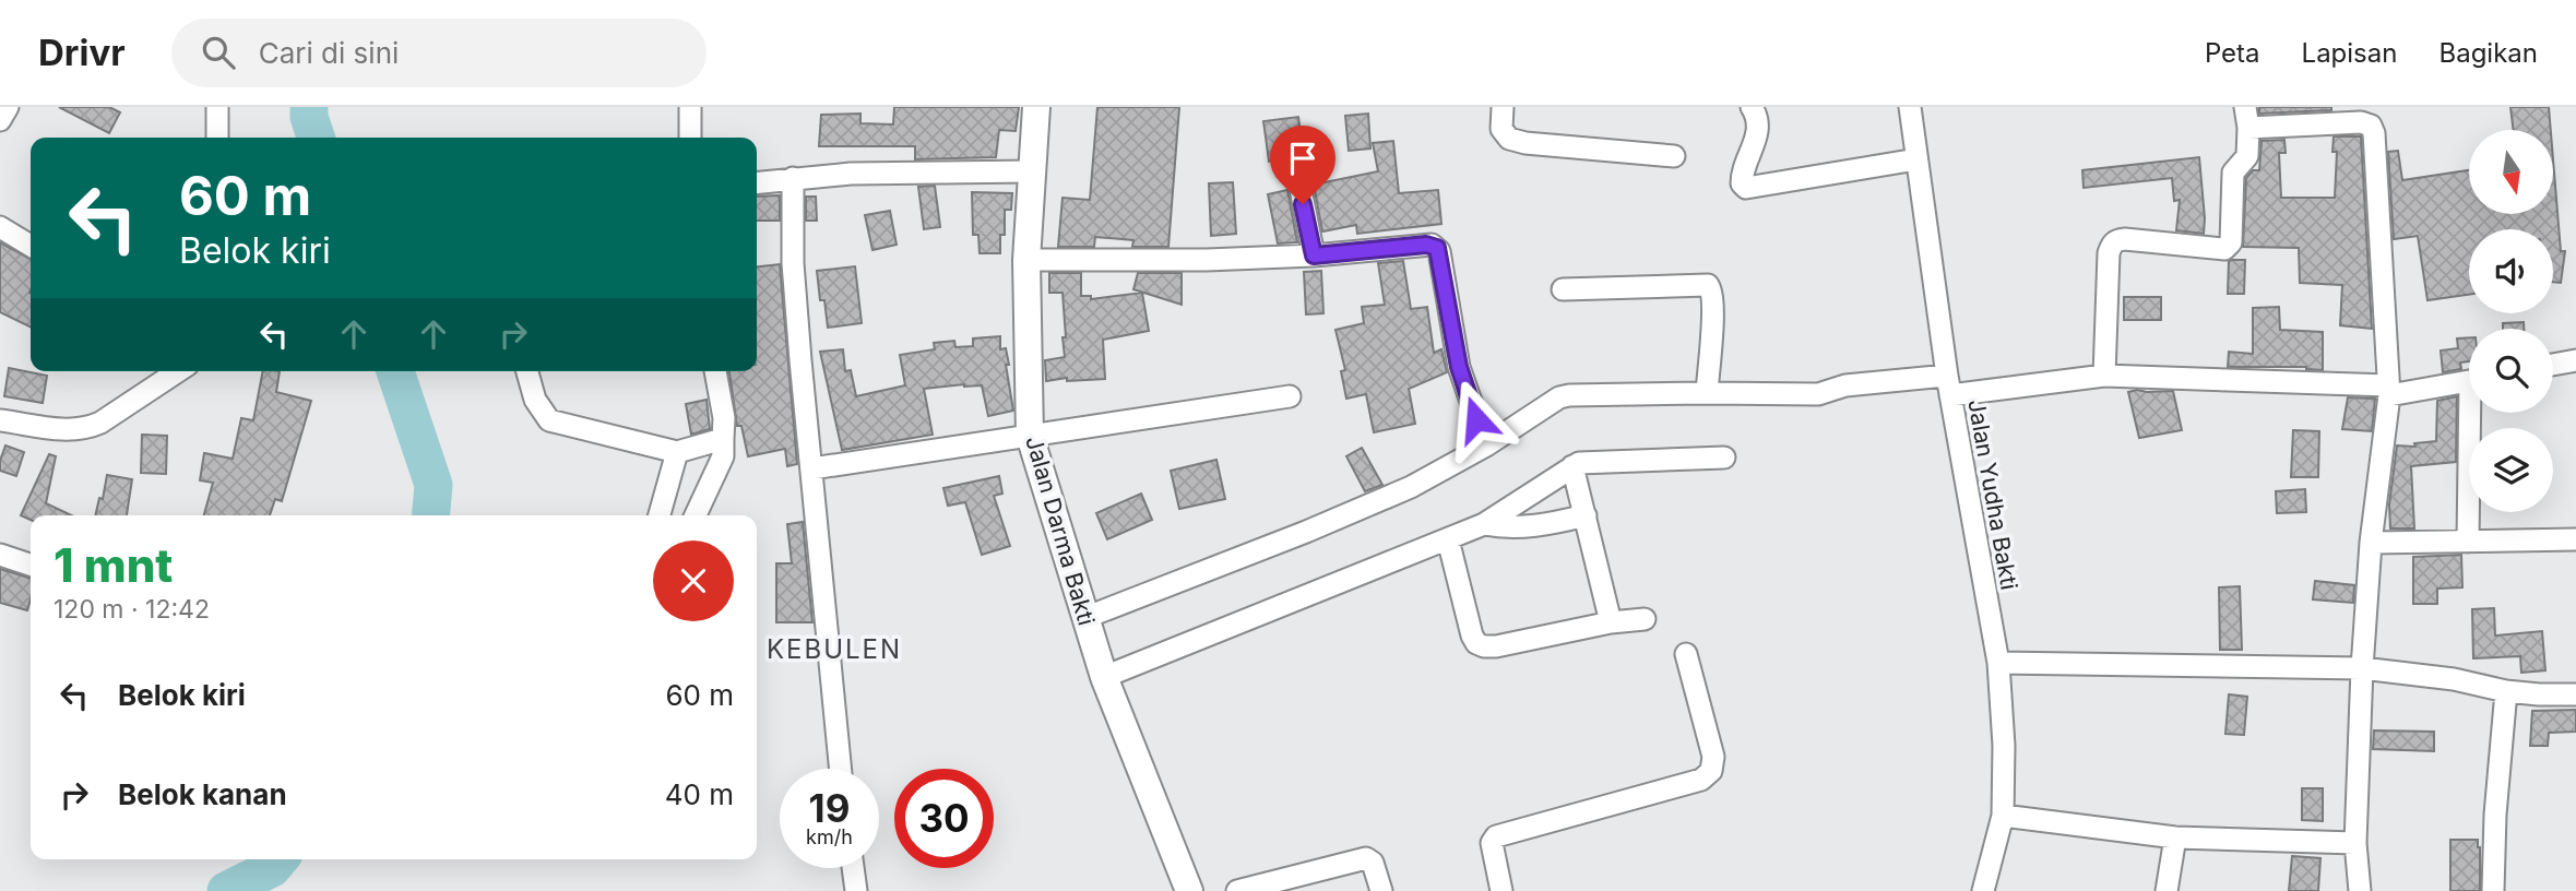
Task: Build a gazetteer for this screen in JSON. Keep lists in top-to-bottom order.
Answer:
{
  "streets": {
    "street": ["Jalan Yudha Bakti", "Jalan Darma Bakti"]
  },
  "districts": ["KEBULEN"],
  "north": "bottom",
  "page": {
    "header": "Drivr",
    "search": "Cari di sini",
    "nav": ["Peta", "Lapisan", "Bagikan"],
    "turn": ["60 m", "Belok kiri"],
    "heading": ["1 mnt", "120 m · 12:42"],
    "list": [
      {
        "name": "Belok kiri",
        "value": "60 m"
      },
      {
        "name": "Belok kanan",
        "value": "40 m"
      }
    ],
    "speed": "19 km/h",
    "limit": "30"
  }
}
